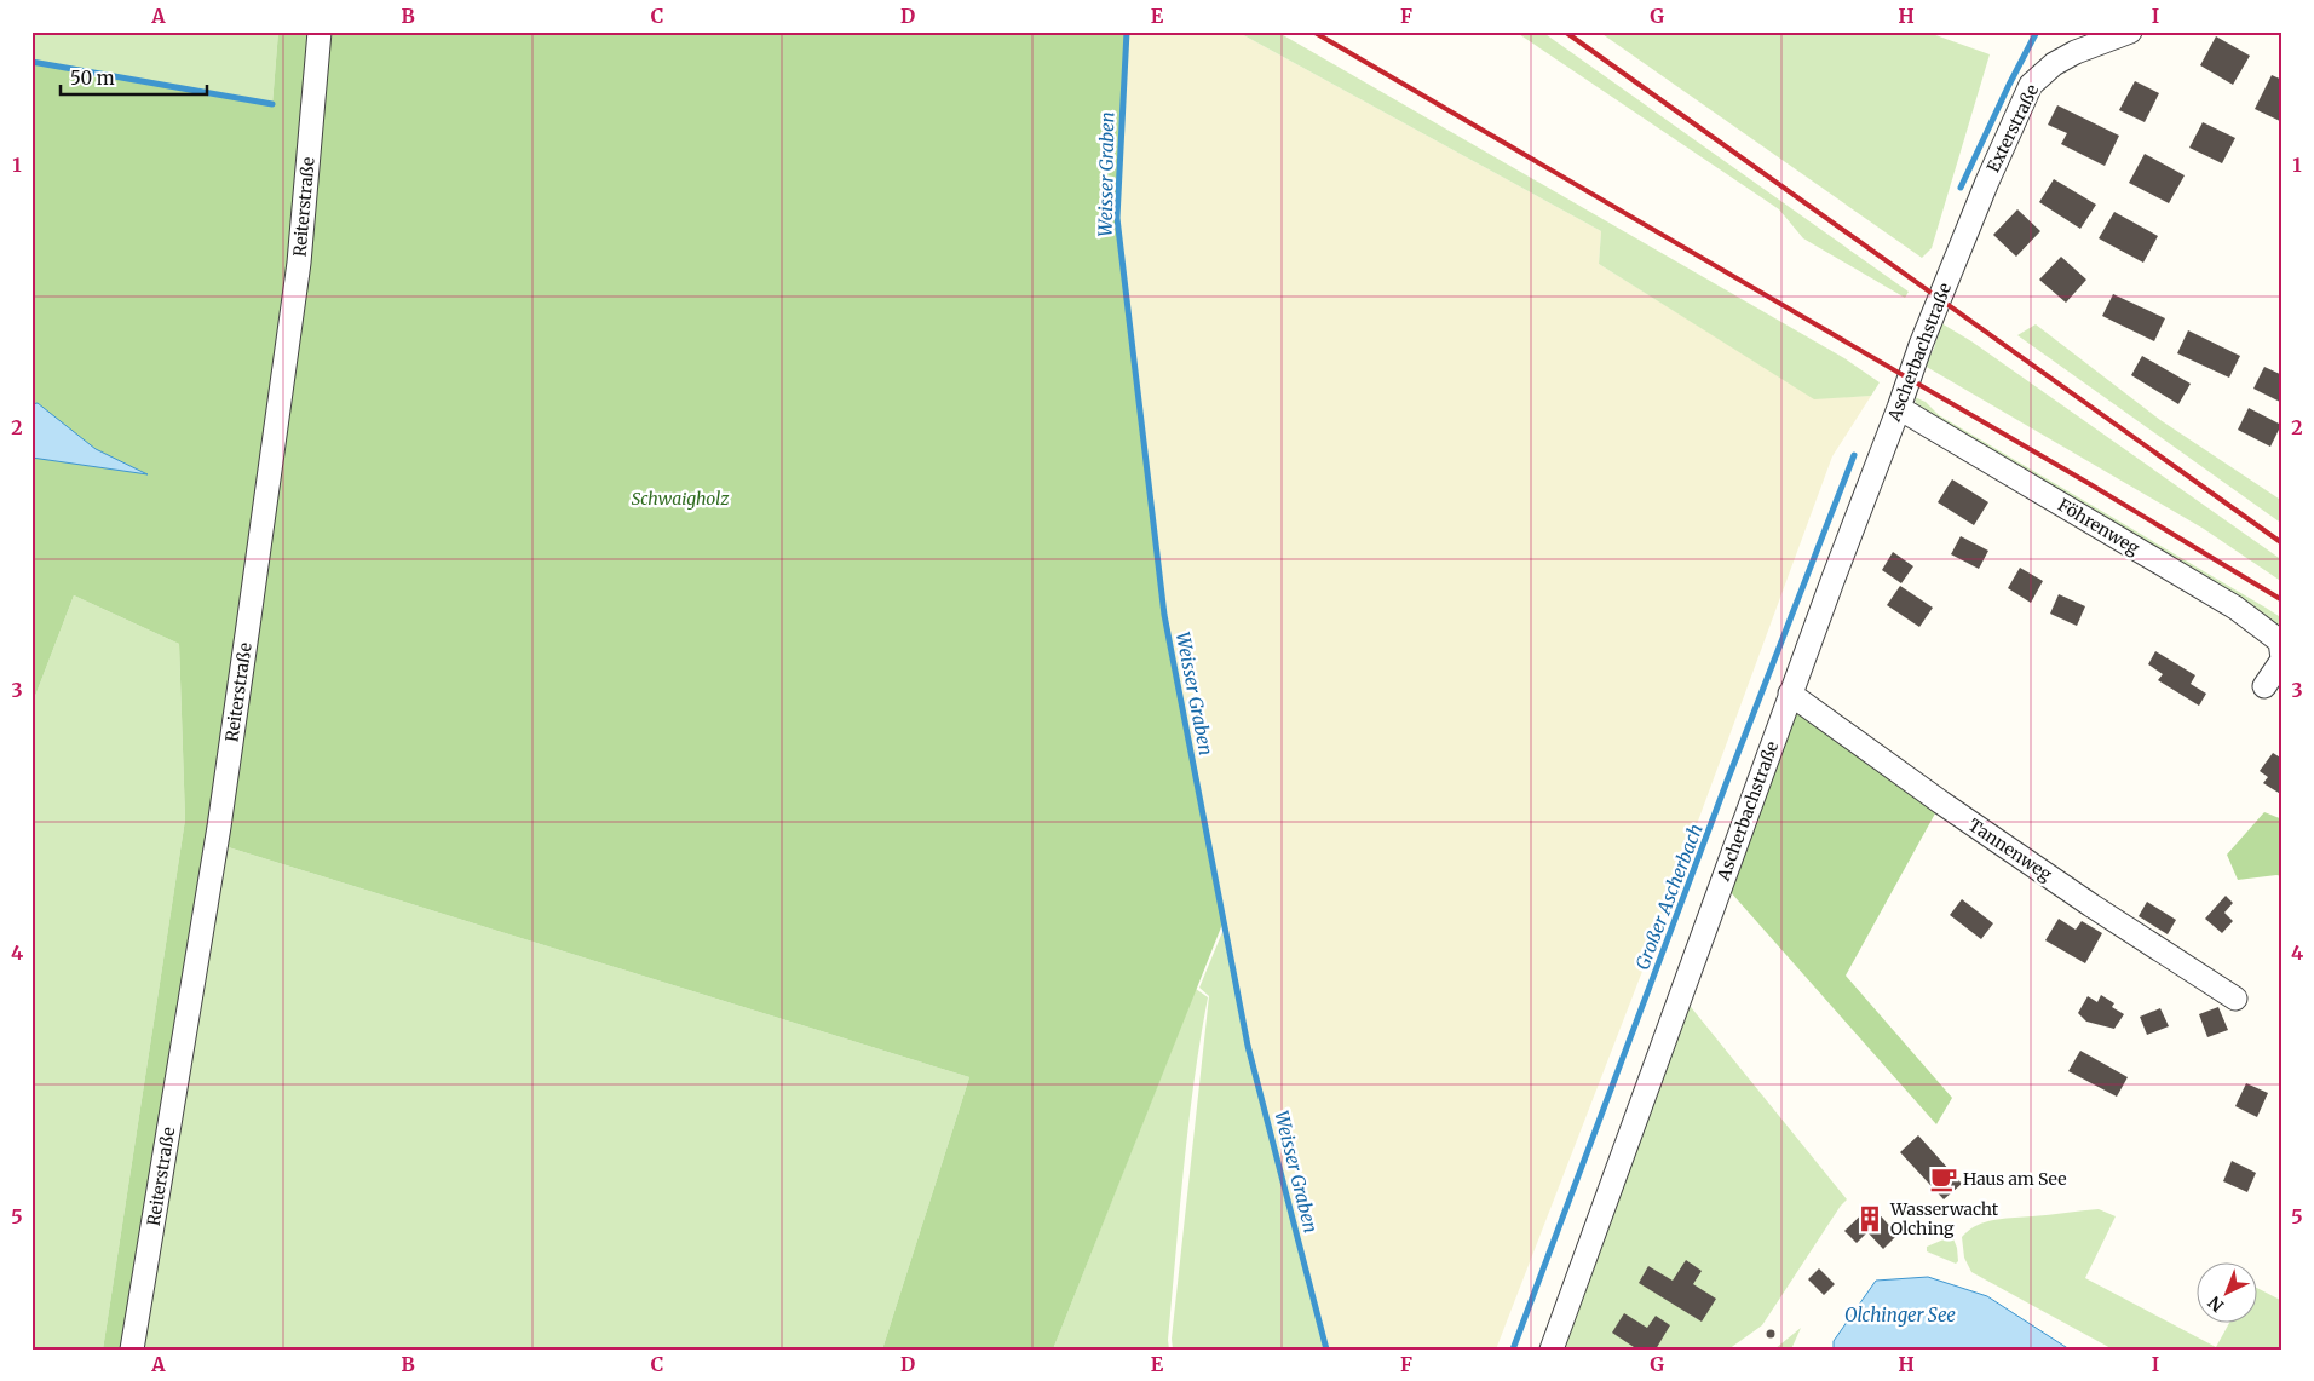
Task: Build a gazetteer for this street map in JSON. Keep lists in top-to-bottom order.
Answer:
{
  "streets": {
    "street": [
      "Exterstraße",
      "Reiterstraße",
      "Ascherbachstraße",
      "Föhrenweg",
      "Tannenweg"
    ]
  },
  "crossings": [
    ["Exterstraße", "Ascherbachstraße"],
    ["Ascherbachstraße", "Föhrenweg"],
    ["Ascherbachstraße", "Tannenweg"]
  ],
  "water": ["Weisser Graben", "Großer Ascherbach", "Olchinger See"],
  "parks": ["Schwaigholz"],
  "places": {
    "cafe": ["Haus am See"],
    "building": ["Wasserwacht Olching"]
  },
  "scale_bar": "50 m",
  "north": "bottom left",
  "grid": {
    "columns": [
      "A",
      "B",
      "C",
      "D",
      "E",
      "F",
      "G",
      "H",
      "I"
    ],
    "rows": [
      "1",
      "2",
      "3",
      "4",
      "5"
    ]
  }
}
